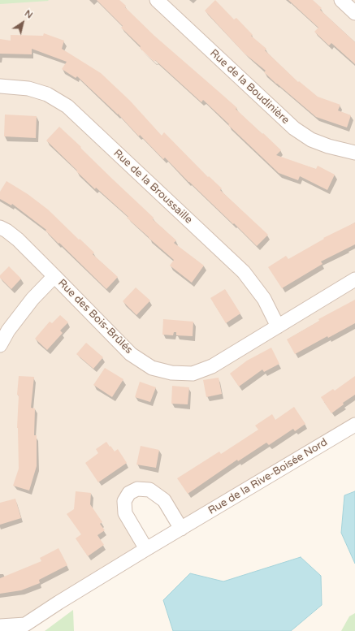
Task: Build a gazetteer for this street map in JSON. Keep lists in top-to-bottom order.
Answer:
{
  "streets": {
    "street": [
      "Rue de la Boudinière",
      "Rue de la Broussaille",
      "Rue des Bois-Brûlés",
      "Rue de la Rive-Boisée Nord"
    ]
  },
  "crossings": [
    ["Rue de la Broussaille", "Rue des Bois-Brûlés"]
  ],
  "north": "top right"
}
